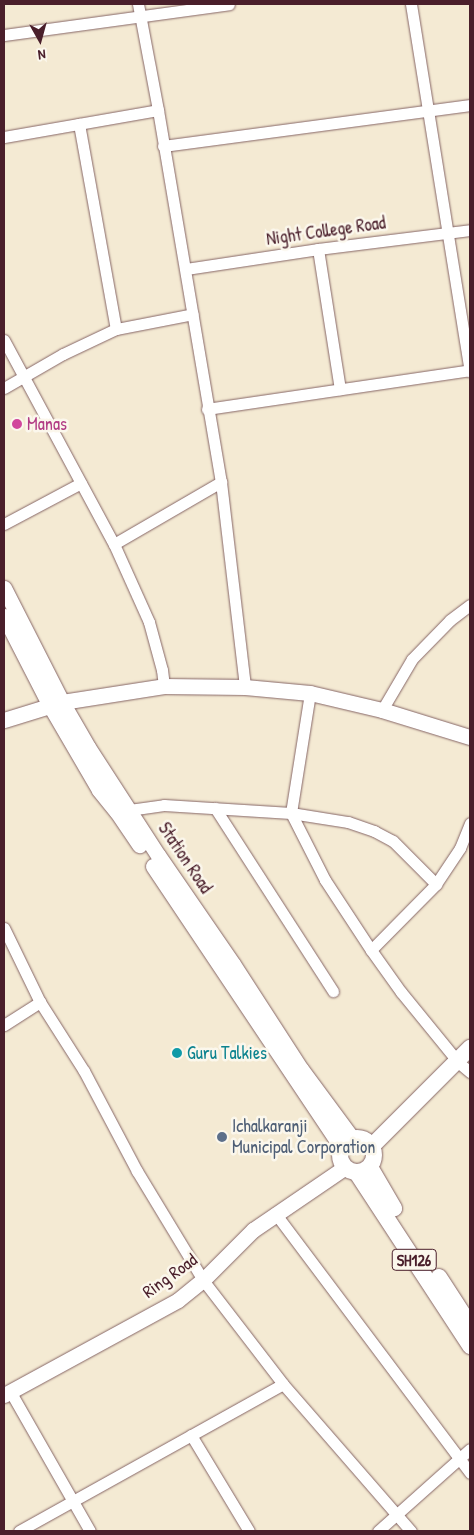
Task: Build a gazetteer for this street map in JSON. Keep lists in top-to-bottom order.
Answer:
{
  "streets": {
    "main road": ["Station Road", "SH126", "Ring Road"],
    "street": ["Night College Road"]
  },
  "crossings": [
    ["Station Road", "SH126"],
    ["SH126", "Ring Road"]
  ],
  "places": ["Manas", "Guru Talkies", "Ichalkaranji Municipal Corporation"],
  "north": "bottom"
}
